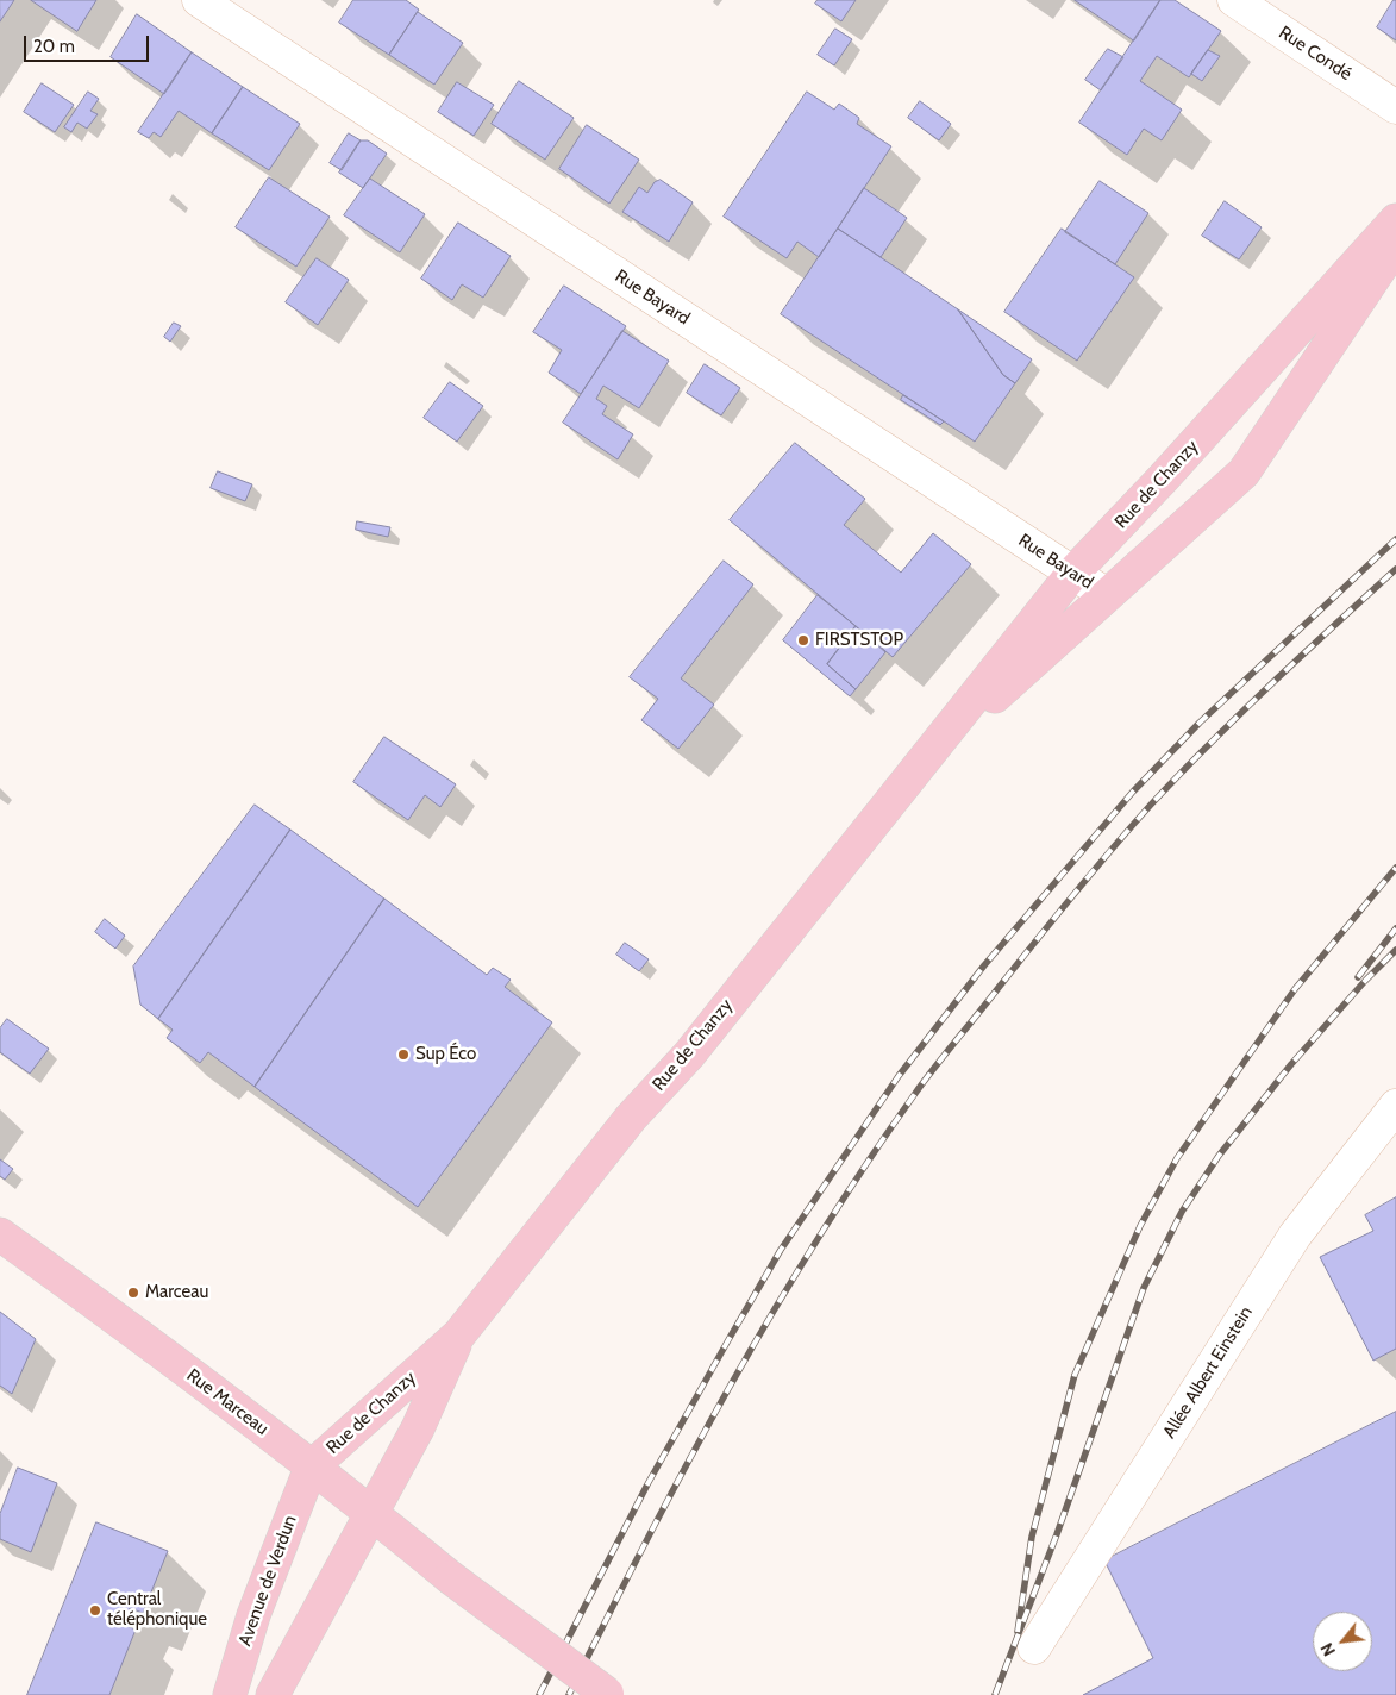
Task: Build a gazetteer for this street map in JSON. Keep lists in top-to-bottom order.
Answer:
{
  "streets": {
    "main road": ["Rue de Chanzy", "Rue Marceau", "Avenue de Verdun"],
    "street": ["Rue Condé", "Rue Bayard", "Allée Albert Einstein"]
  },
  "crossings": [
    ["Rue Bayard", "Rue de Chanzy"],
    ["Rue de Chanzy", "Rue Marceau"],
    ["Rue de Chanzy", "Avenue de Verdun"],
    ["Rue Marceau", "Avenue de Verdun"]
  ],
  "places": [
    "FIRSTSTOP",
    "Sup Éco",
    "Marceau",
    "Central téléphonique"
  ],
  "scale_bar": "20 m",
  "north": "bottom left"
}
